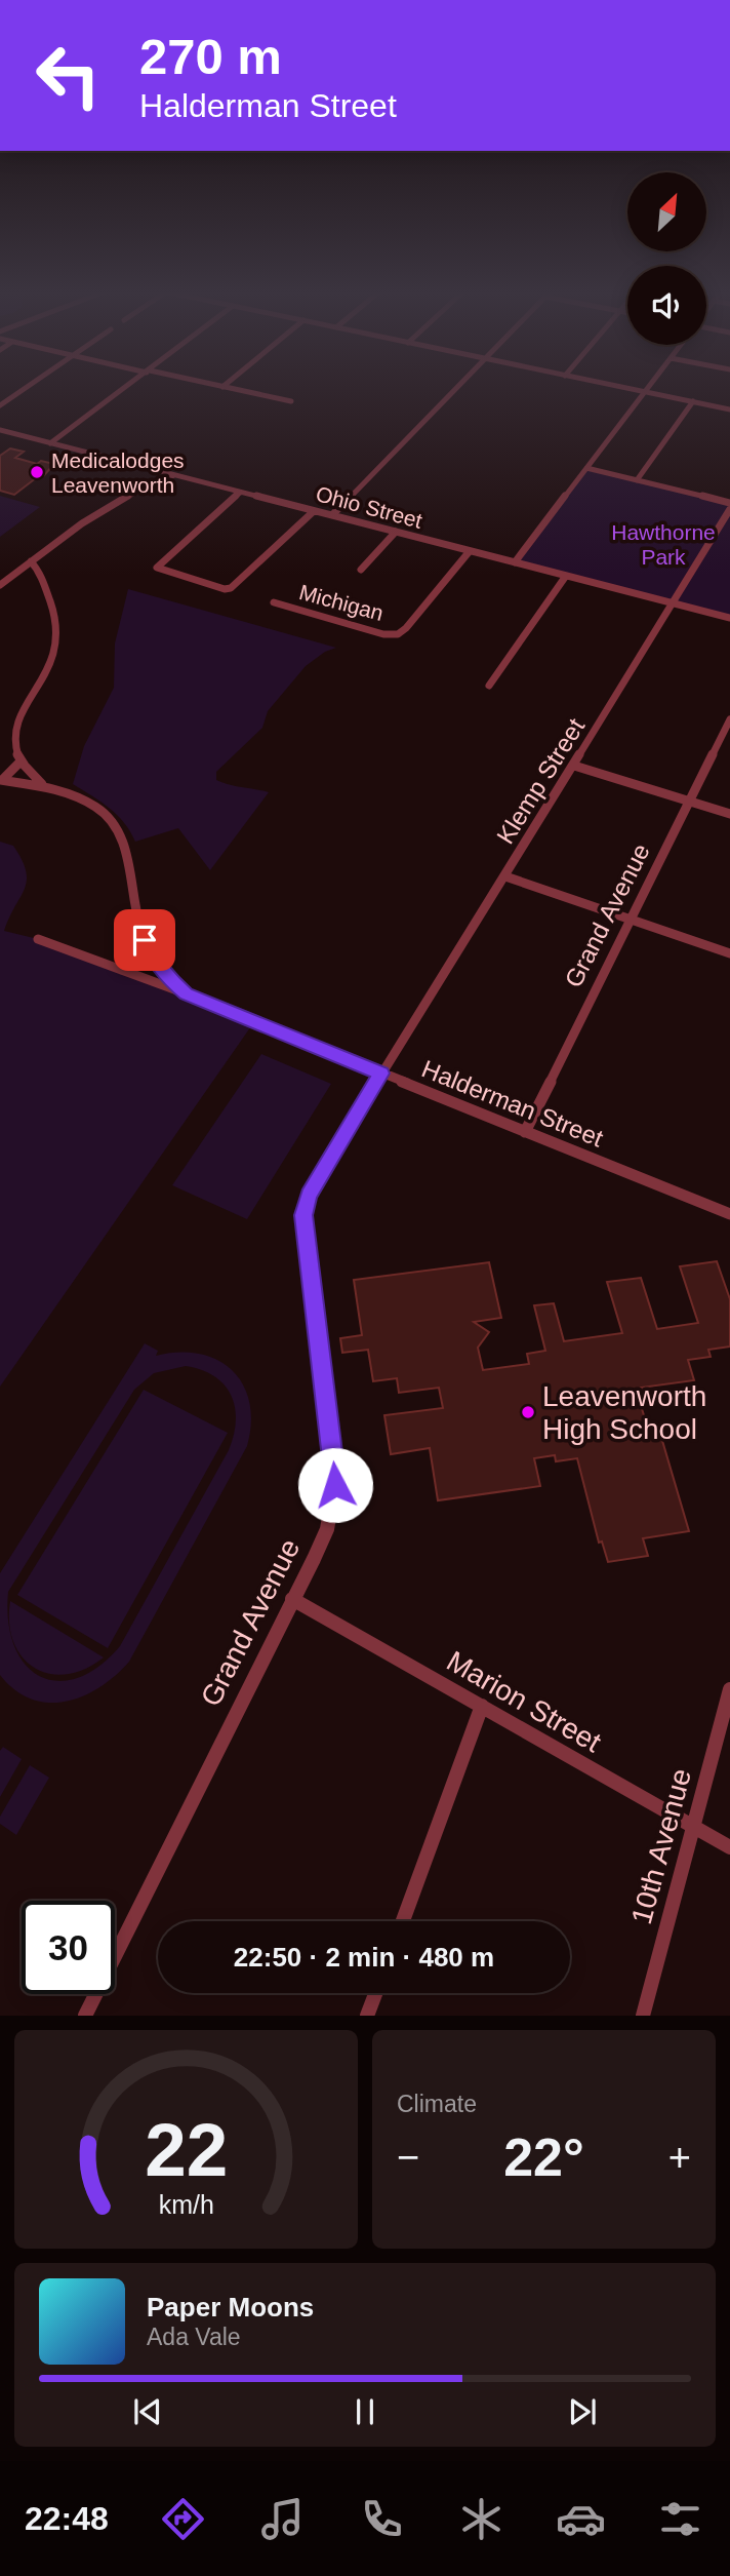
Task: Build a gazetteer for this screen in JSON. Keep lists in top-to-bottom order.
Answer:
{
  "streets": {
    "street": [
      "Ohio Street",
      "Michigan",
      "Klemp Street",
      "Grand Avenue",
      "Halderman Street",
      "Marion Street",
      "10th Avenue"
    ]
  },
  "crossings": [
    ["Ohio Street", "Michigan"],
    ["Ohio Street", "Klemp Street"],
    ["Klemp Street", "Grand Avenue"],
    ["Klemp Street", "Halderman Street"],
    ["Grand Avenue", "Halderman Street"],
    ["Grand Avenue", "Marion Street"],
    ["Marion Street", "10th Avenue"]
  ],
  "parks": ["Hawthorne Park"],
  "places": ["Medicalodges Leavenworth", "Leavenworth High School"],
  "north": "top right",
  "page": {
    "turn": ["270 m", "Halderman Street"],
    "limit": "30",
    "trip": "22:50 · 2 min · 480 m",
    "tile": "Climate",
    "heat": ["−", "22°", "+"],
    "song": ["Paper Moons", "Ada Vale"],
    "tabs": "22:48",
    "gauge": ["22", "km/h"]
  }
}
